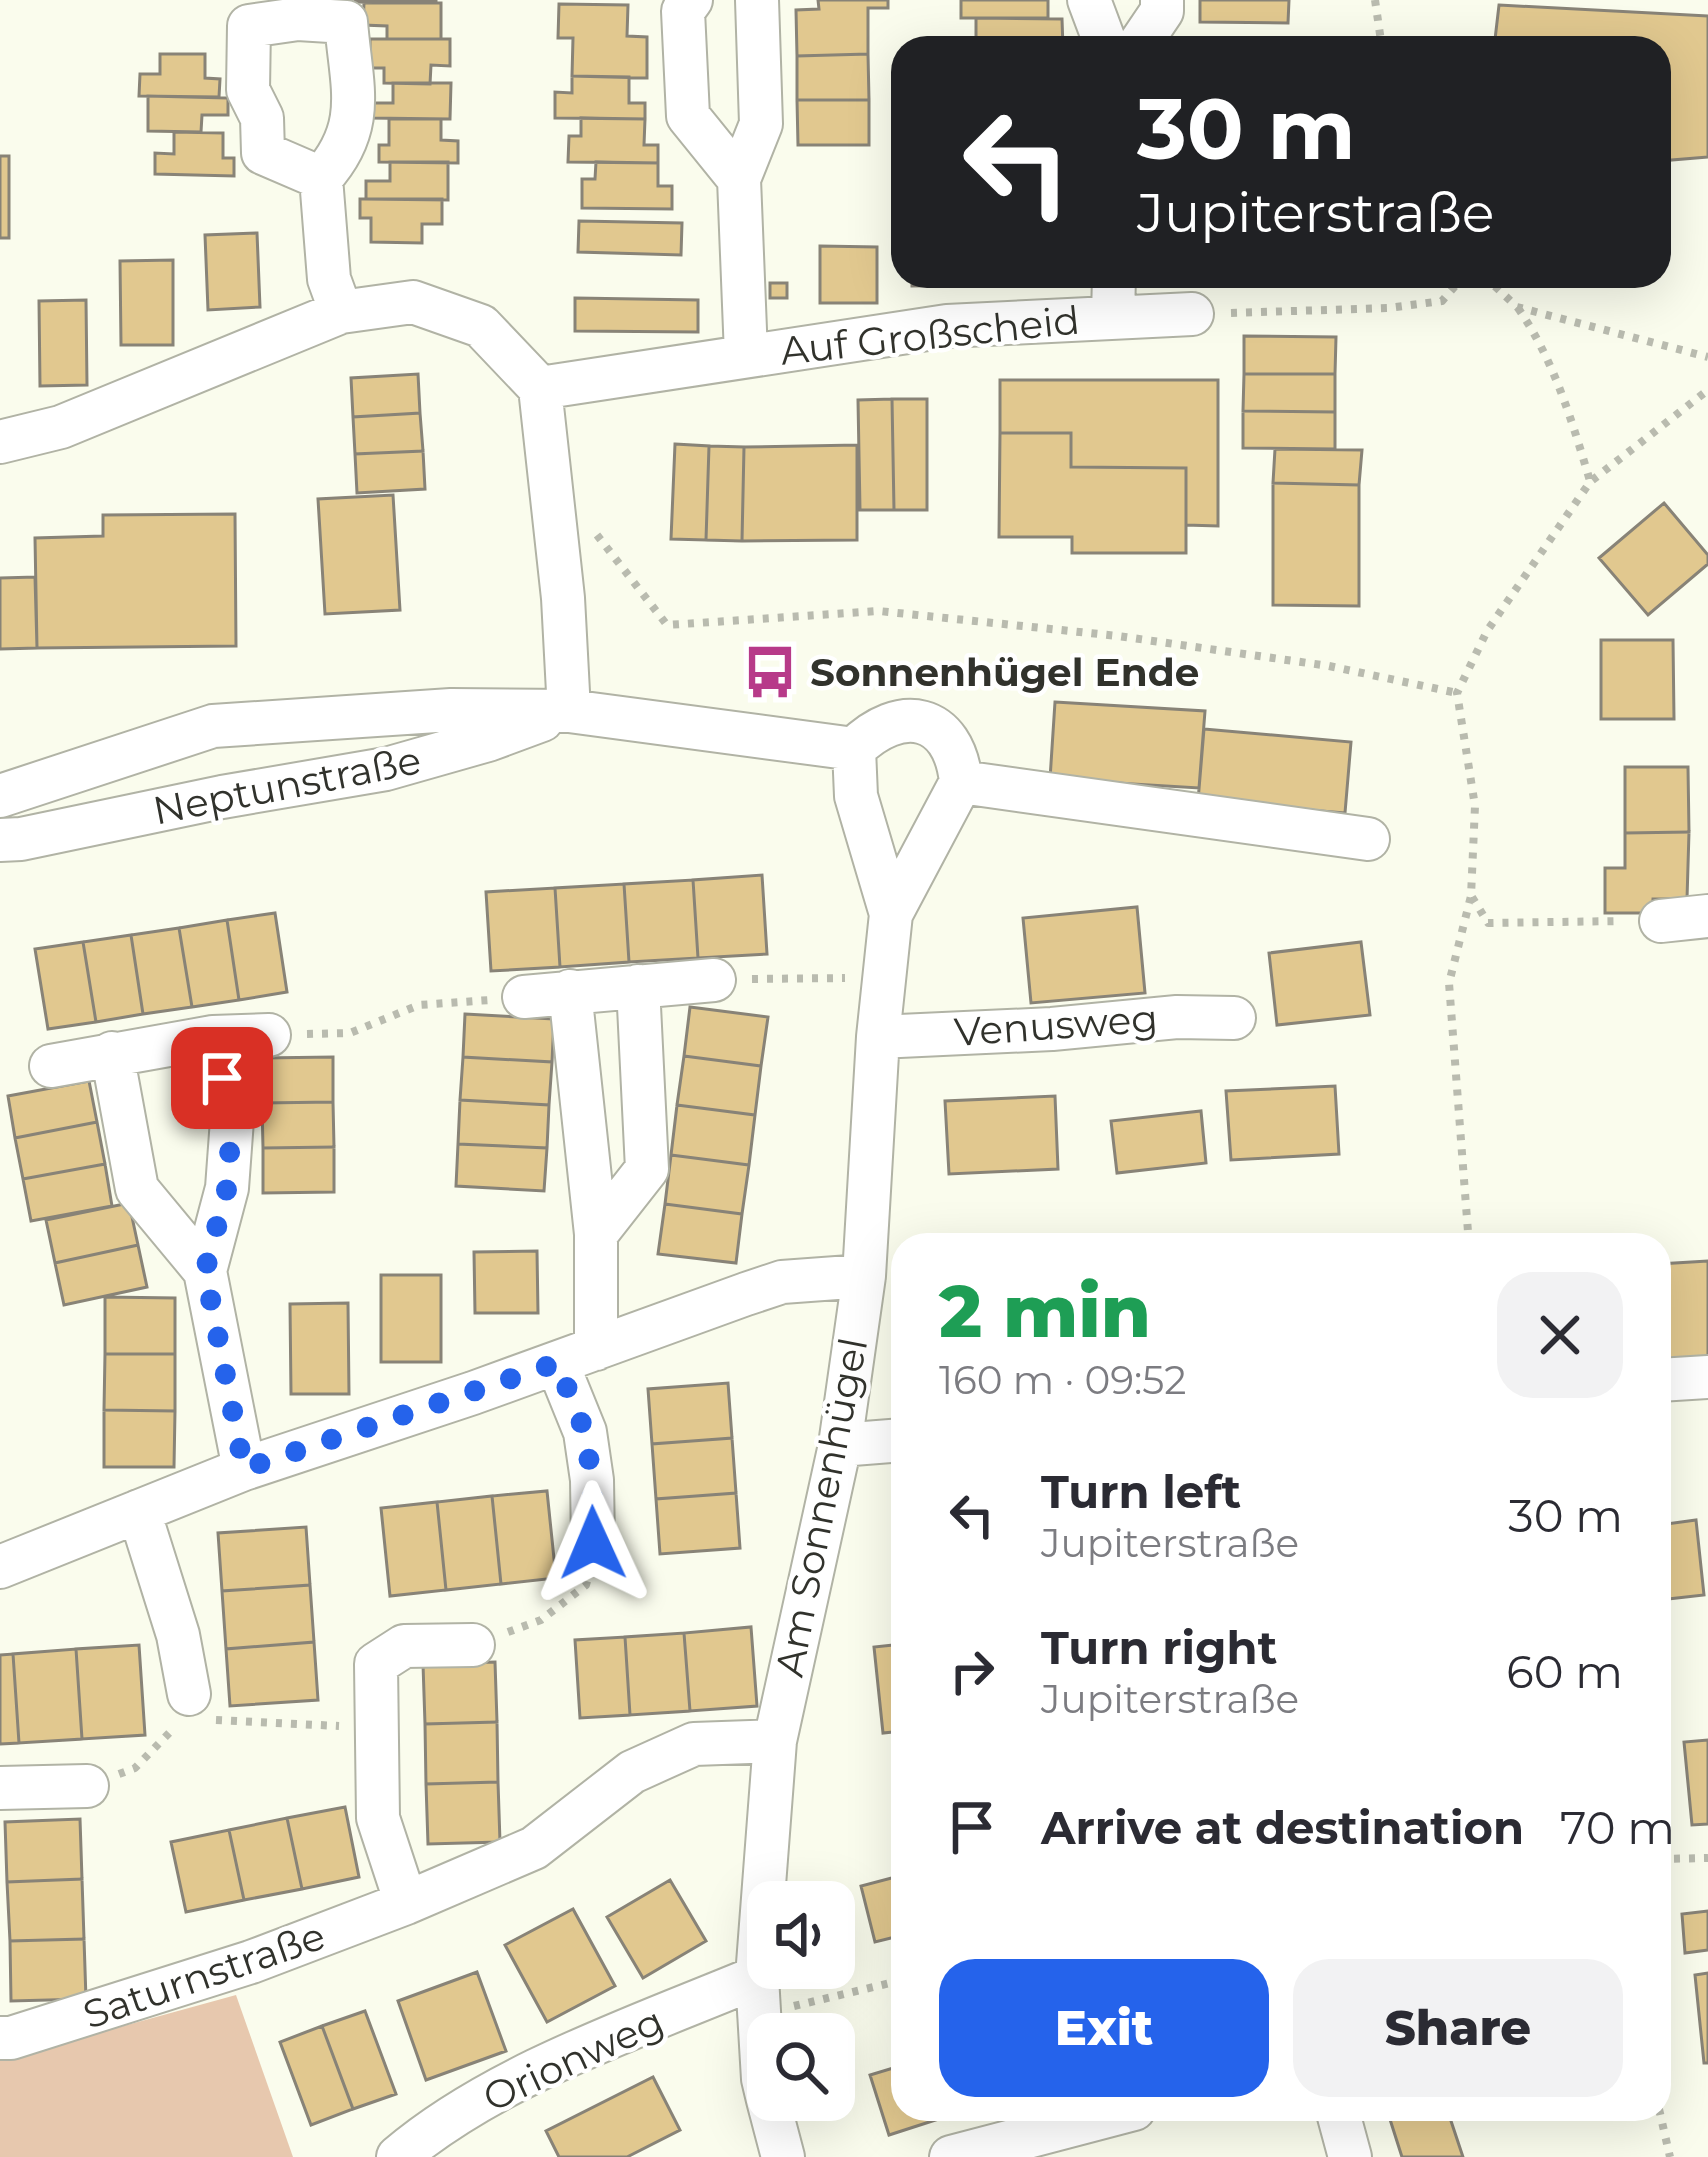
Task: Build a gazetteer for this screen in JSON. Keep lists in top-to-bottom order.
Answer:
{
  "streets": {
    "street": [
      "Auf Großscheid",
      "Neptunstraße",
      "Venusweg",
      "Am Sonnenhügel",
      "Saturnstraße",
      "Orionweg"
    ]
  },
  "crossings": [
    ["Venusweg", "Am Sonnenhügel"],
    ["Am Sonnenhügel", "Saturnstraße"],
    ["Am Sonnenhügel", "Orionweg"]
  ],
  "places": {
    "bus stop": ["Sonnenhügel Ende"]
  },
  "page": {
    "turn": ["30 m", "Jupiterstraße"],
    "heading": ["2 min", "160 m · 09:52"],
    "list": [
      {
        "name": "Turn left",
        "note": "Jupiterstraße",
        "value": "30 m"
      },
      {
        "name": "Turn right",
        "note": "Jupiterstraße",
        "value": "60 m"
      },
      {
        "name": "Arrive at destination",
        "value": "70 m"
      }
    ],
    "buttons": ["Exit", "Share"]
  }
}
